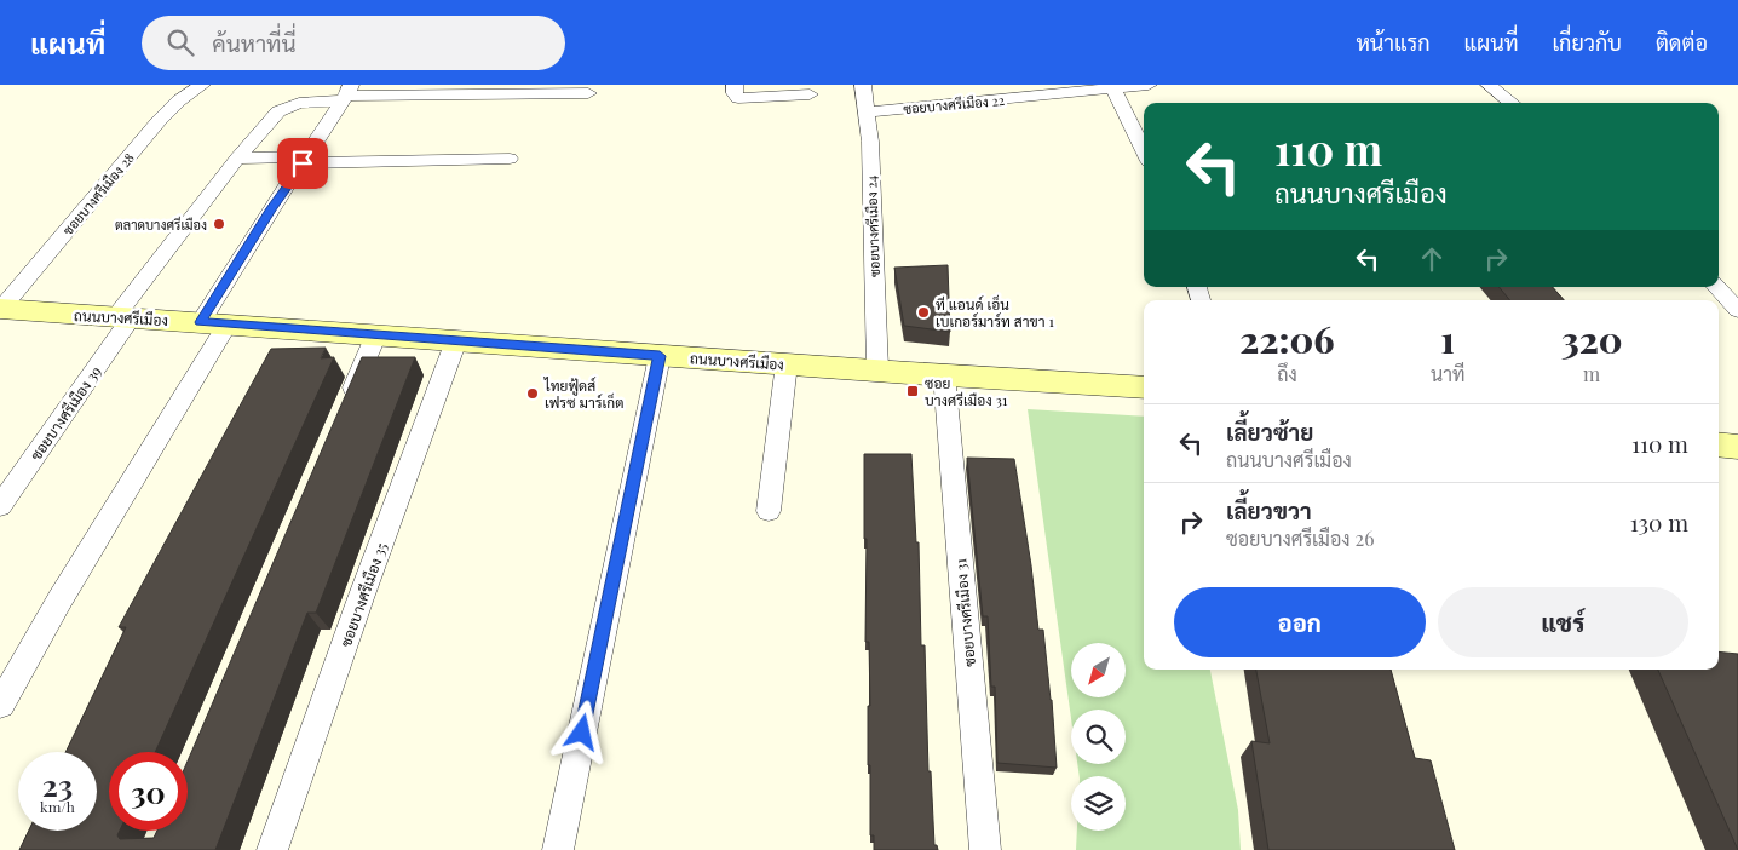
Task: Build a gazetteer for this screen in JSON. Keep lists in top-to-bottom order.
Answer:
{
  "streets": {
    "street": [
      "ซอยบางศรีเมือง 22",
      "ซอยบางศรีเมือง 28",
      "ซอยบางศรีเมือง 24",
      "ถนนบางศรีเมือง",
      "ซอยบางศรีเมือง 39",
      "ซอยบางศรีเมือง 35",
      "ซอยบางศรีเมือง 31"
    ]
  },
  "crossings": [
    ["ซอยบางศรีเมือง 22", "ซอยบางศรีเมือง 24"],
    ["ซอยบางศรีเมือง 28", "ถนนบางศรีเมือง"],
    ["ซอยบางศรีเมือง 24", "ถนนบางศรีเมือง"],
    ["ถนนบางศรีเมือง", "ซอยบางศรีเมือง 39"],
    ["ถนนบางศรีเมือง", "ซอยบางศรีเมือง 35"],
    ["ถนนบางศรีเมือง", "ซอยบางศรีเมือง 31"]
  ],
  "places": {
    "other": ["ตลาดบางศรีเมือง", "ที แอนด์ เอ็น เบเกอร์มาร์ท สาขา 1", "ไทยฟู้ดส์ เฟรซ มาร์เก็ต"],
    "transit": ["ซอย บางศรีเมือง 31"]
  },
  "north": "bottom left",
  "page": {
    "header": "แผนที่",
    "search": "ค้นหาที่นี่",
    "nav": [
      "หน้าแรก",
      "แผนที่",
      "เกี่ยวกับ",
      "ติดต่อ"
    ],
    "turn": ["110 m", "ถนนบางศรีเมือง"],
    "eta": [
      "22:06",
      "ถึง",
      "1",
      "นาที",
      "320",
      "m"
    ],
    "list": [
      {
        "name": "เลี้ยวซ้าย",
        "note": "ถนนบางศรีเมือง",
        "value": "110 m"
      },
      {
        "name": "เลี้ยวขวา",
        "note": "ซอยบางศรีเมือง 26",
        "value": "130 m"
      }
    ],
    "buttons": ["ออก", "แชร์"],
    "speed": "23 km/h",
    "limit": "30"
  }
}
